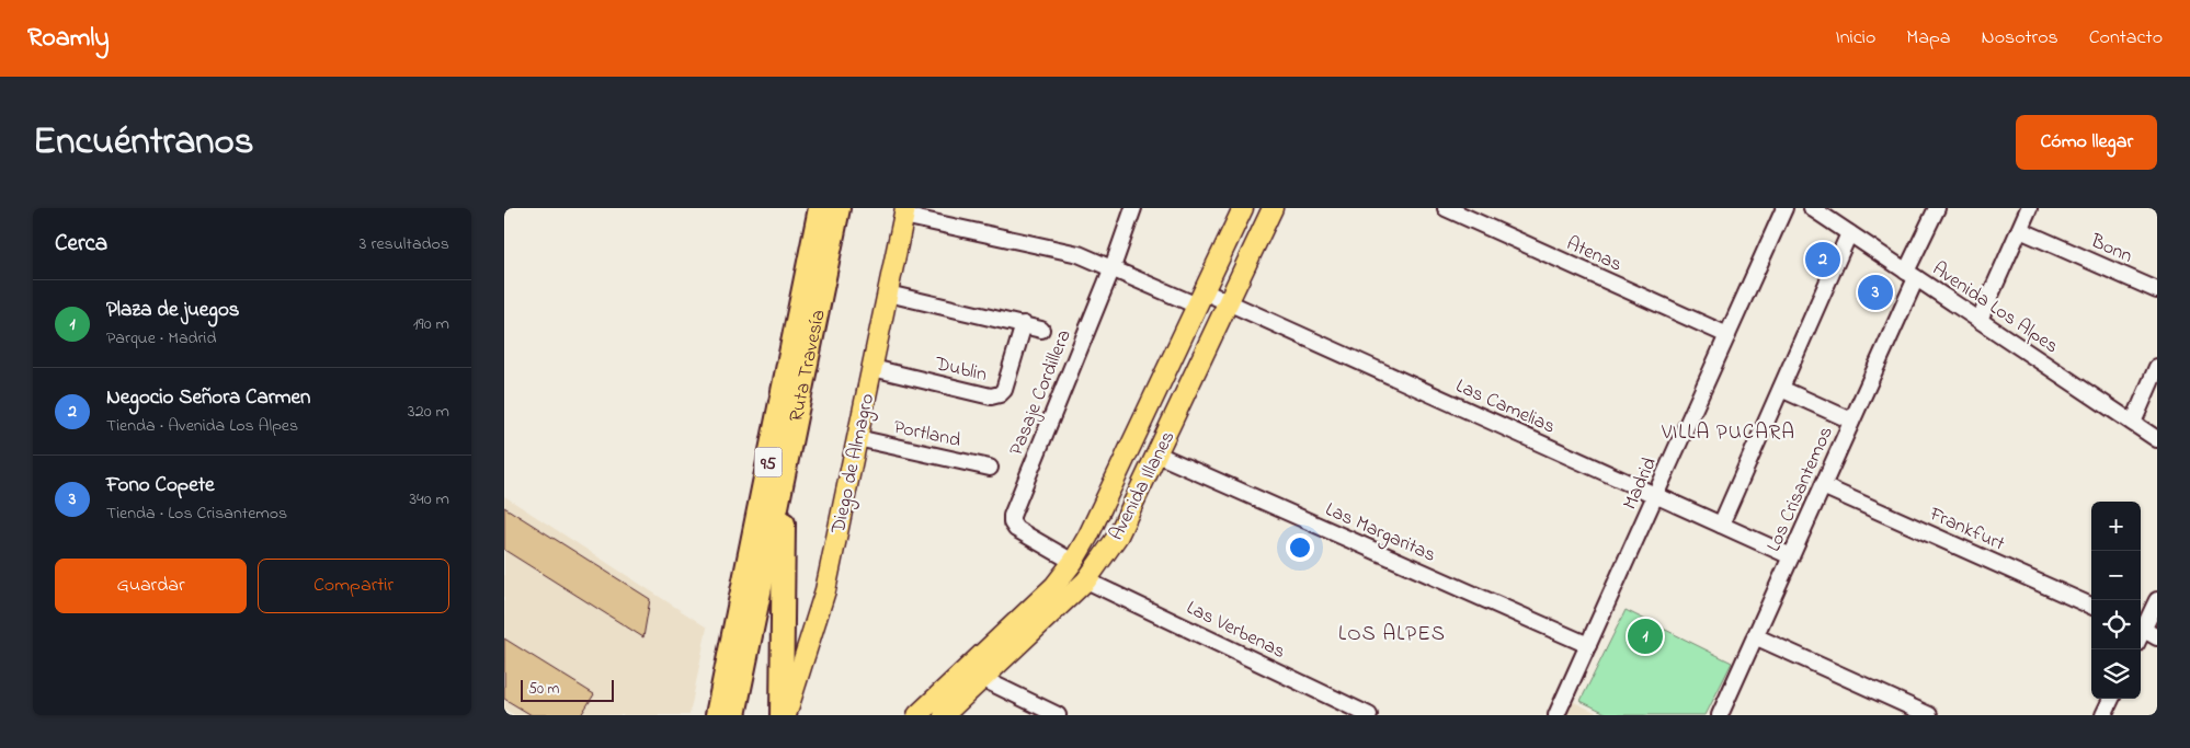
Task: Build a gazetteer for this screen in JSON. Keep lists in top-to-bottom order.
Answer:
{
  "streets": {
    "highway": ["Ruta Travesía", "95"],
    "main road": ["Diego de Almagro", "Avenida Illanes"],
    "street": [
      "Bonn",
      "Atenas",
      "Avenida Los Alpes",
      "Dublin",
      "Pasaje Cordillera",
      "Las Camelias",
      "Portland",
      "Madrid",
      "Los Crisantemos",
      "Frankfurt",
      "Las Margaritas",
      "Las Verbenas"
    ]
  },
  "crossings": [
    ["Atenas", "Madrid"],
    ["Avenida Los Alpes", "Los Crisantemos"],
    ["Dublin", "Diego de Almagro"],
    ["Pasaje Cordillera", "Las Camelias"],
    ["Pasaje Cordillera", "Avenida Illanes"],
    ["Las Camelias", "Diego de Almagro"],
    ["Las Camelias", "Madrid"],
    ["Las Camelias", "Avenida Illanes"],
    ["Las Camelias", "Los Crisantemos"],
    ["Portland", "Diego de Almagro"],
    ["Madrid", "Las Margaritas"],
    ["Avenida Illanes", "Las Margaritas"],
    ["Avenida Illanes", "Las Verbenas"],
    ["Los Crisantemos", "Frankfurt"]
  ],
  "districts": ["VILLA PUCARA", "LOS ALPES"],
  "scale_bar": "50 m",
  "page": {
    "header": "Roamly",
    "nav": [
      "Inicio",
      "Mapa",
      "Nosotros",
      "Contacto"
    ],
    "title": "Encuéntranos",
    "buttons": [
      "Cómo llegar",
      ["Guardar", "Compartir"]
    ],
    "heading": ["Cerca", "3 resultados"],
    "pins": ["2", "3", "1"],
    "list": [
      {
        "mark": "1",
        "name": "Plaza de juegos",
        "note": "Parque · Madrid",
        "value": "190 m"
      },
      {
        "mark": "2",
        "name": "Negocio Señora Carmen",
        "note": "Tienda · Avenida Los Alpes",
        "value": "320 m"
      },
      {
        "mark": "3",
        "name": "Fono Copete",
        "note": "Tienda · Los Crisantemos",
        "value": "340 m"
      }
    ],
    "map_buttons": ["+", "−"],
    "scale": "50 m"
  }
}
